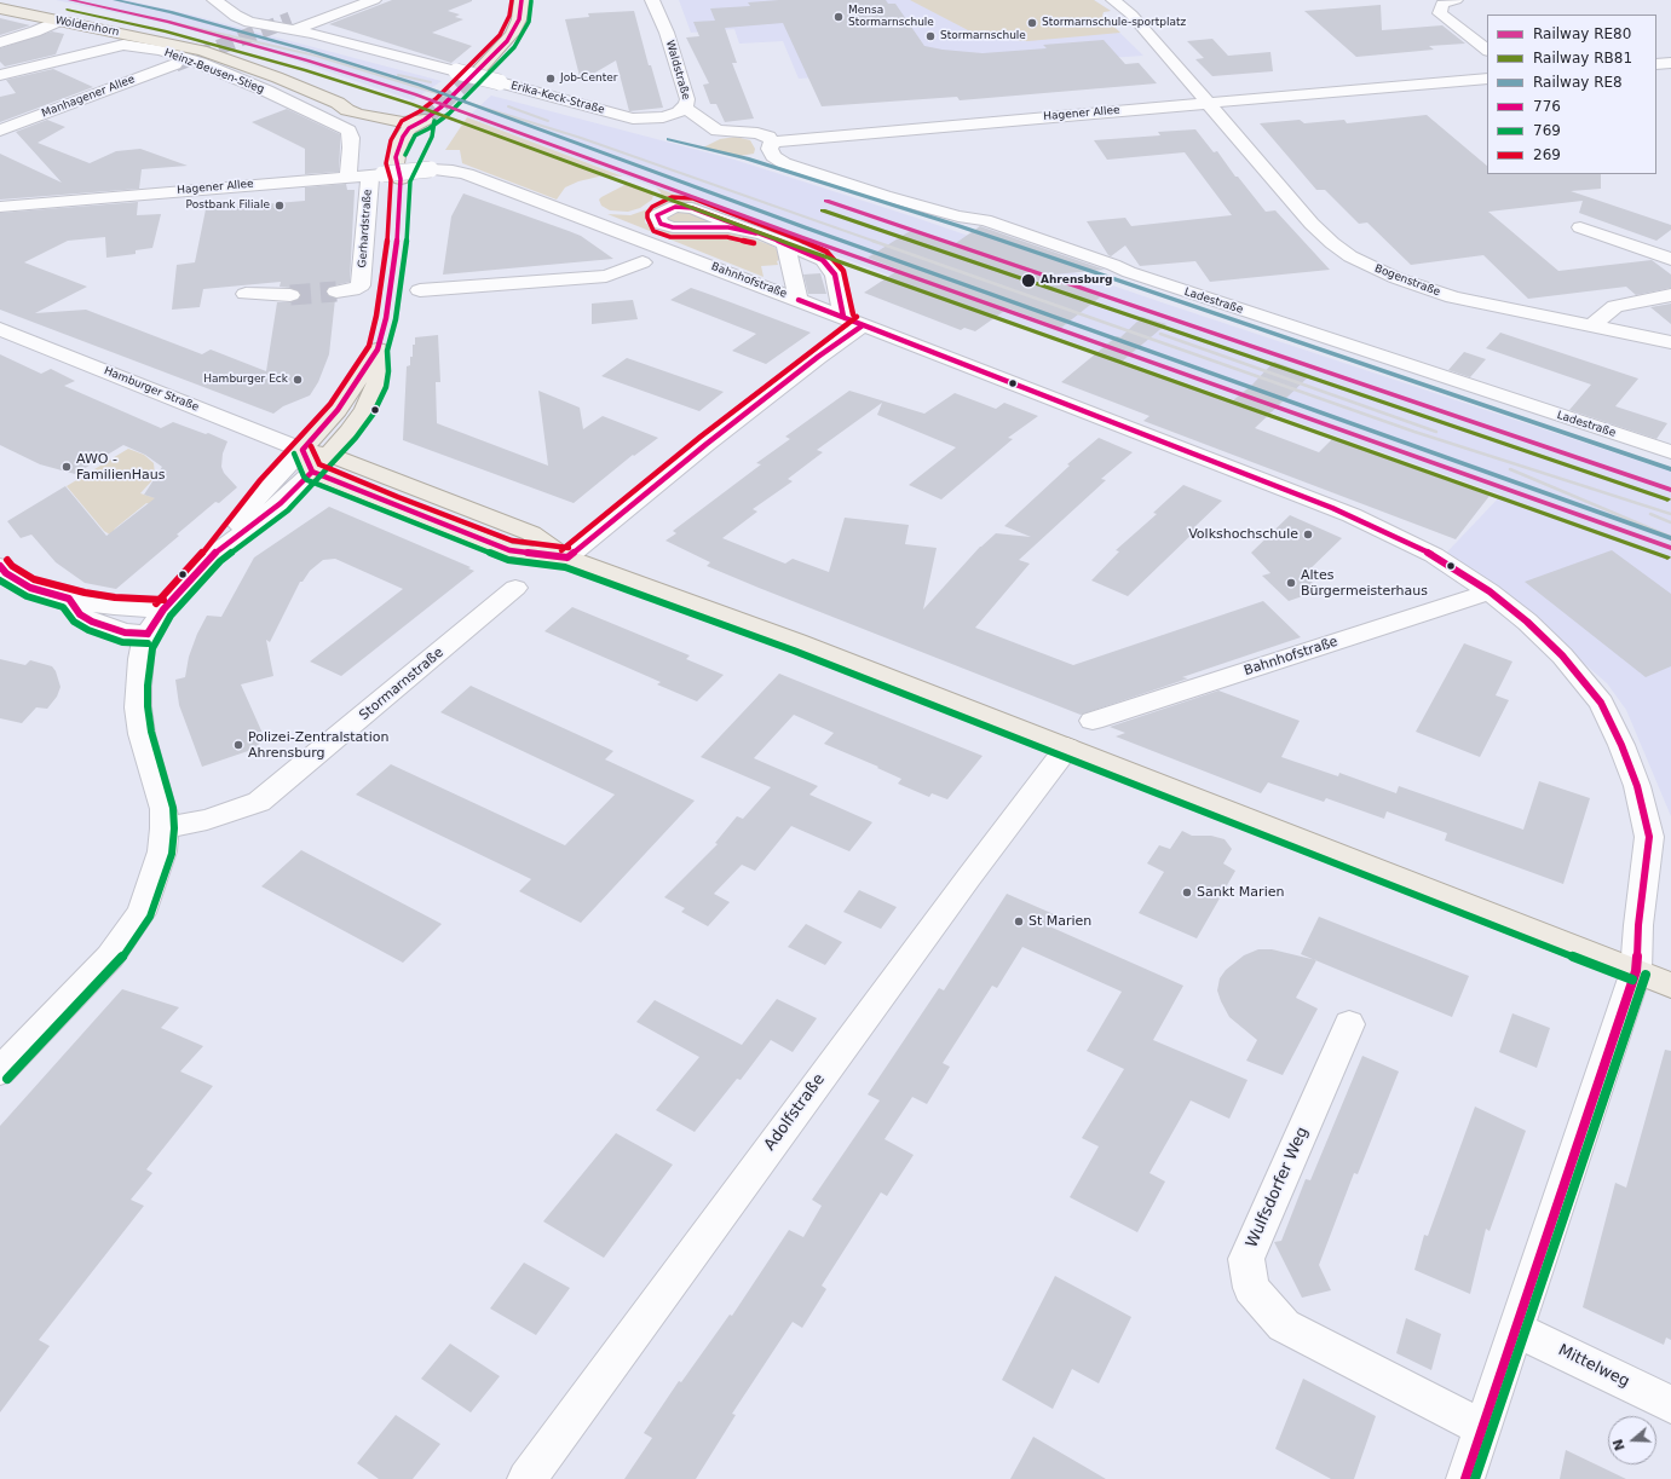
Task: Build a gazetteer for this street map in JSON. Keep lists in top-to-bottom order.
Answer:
{
  "streets": {
    "main road": ["Woldenhorn", "Hamburger Straße"],
    "street": [
      "Waldstraße",
      "Heinz-Beusen-Stieg",
      "Manhagener Allee",
      "Erika-Keck-Straße",
      "Hagener Allee",
      "Gerhardstraße",
      "Bahnhofstraße",
      "Bogenstraße",
      "Ladestraße",
      "Stormarnstraße",
      "Adolfstraße",
      "Wulfsdorfer Weg",
      "Mittelweg"
    ]
  },
  "crossings": [
    ["Waldstraße", "Erika-Keck-Straße"],
    ["Waldstraße", "Hagener Allee"],
    ["Heinz-Beusen-Stieg", "Manhagener Allee"],
    ["Heinz-Beusen-Stieg", "Hagener Allee"],
    ["Hagener Allee", "Gerhardstraße"],
    ["Hagener Allee", "Bahnhofstraße"],
    ["Hagener Allee", "Bogenstraße"],
    ["Hagener Allee", "Ladestraße"],
    ["Bahnhofstraße", "Hamburger Straße"],
    ["Hamburger Straße", "Adolfstraße"]
  ],
  "places": [
    "Mensa Stormarnschule",
    "Stormarnschule-sportplatz",
    "Stormarnschule",
    "Job-Center",
    "Postbank Filiale",
    "Ahrensburg",
    "Hamburger Eck",
    "AWO - FamilienHaus",
    "Volkshochschule",
    "Altes Bürgermeisterhaus",
    "Polizei-Zentralstation Ahrensburg",
    "Sankt Marien",
    "St Marien"
  ],
  "lines": [
    "rail line RE80",
    "rail line RE8",
    "transit line 776",
    "transit line 269",
    "transit line 769",
    "rail line RB81"
  ],
  "legend": [
    "Railway RE80",
    "Railway RB81",
    "Railway RE8",
    "776",
    "769",
    "269"
  ],
  "north": "left"
}
